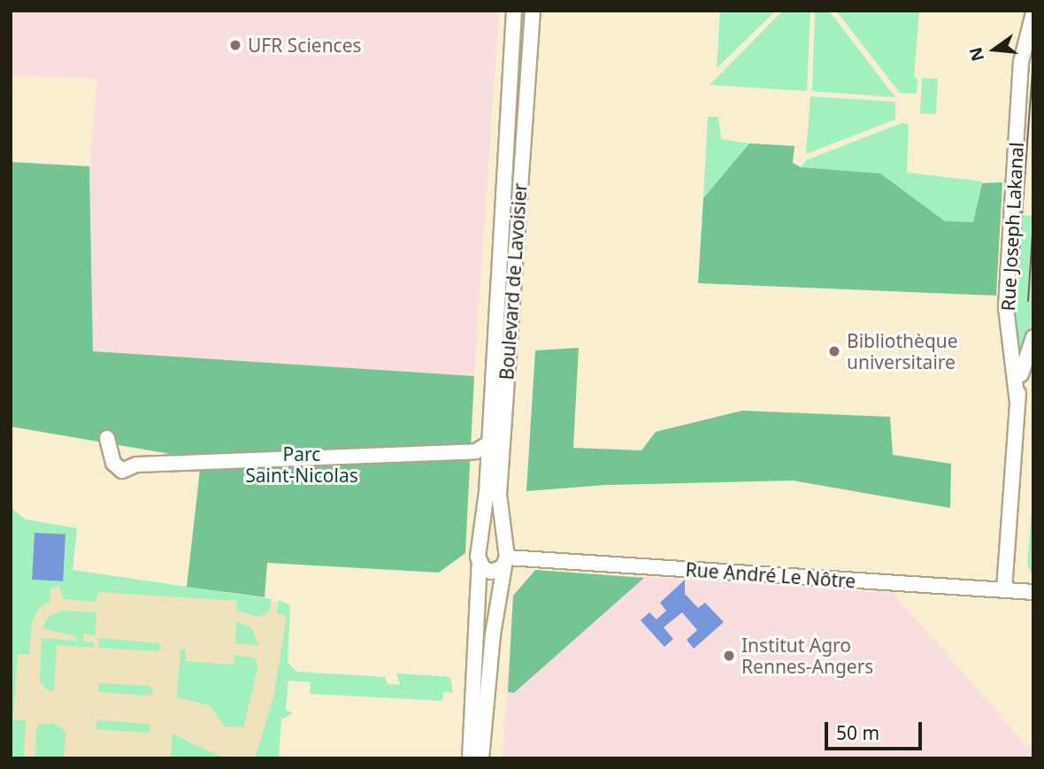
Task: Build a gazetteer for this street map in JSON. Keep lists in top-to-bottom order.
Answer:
{
  "streets": {
    "street": ["Rue Joseph Lakanal", "Boulevard de Lavoisier", "Rue André Le Nôtre"]
  },
  "crossings": [
    ["Rue Joseph Lakanal", "Rue André Le Nôtre"],
    ["Boulevard de Lavoisier", "Rue André Le Nôtre"]
  ],
  "parks": ["Parc Saint-Nicolas"],
  "places": ["UFR Sciences", "Bibliothèque universitaire", "Institut Agro Rennes-Angers"],
  "scale_bar": "50 m",
  "north": "left"
}
